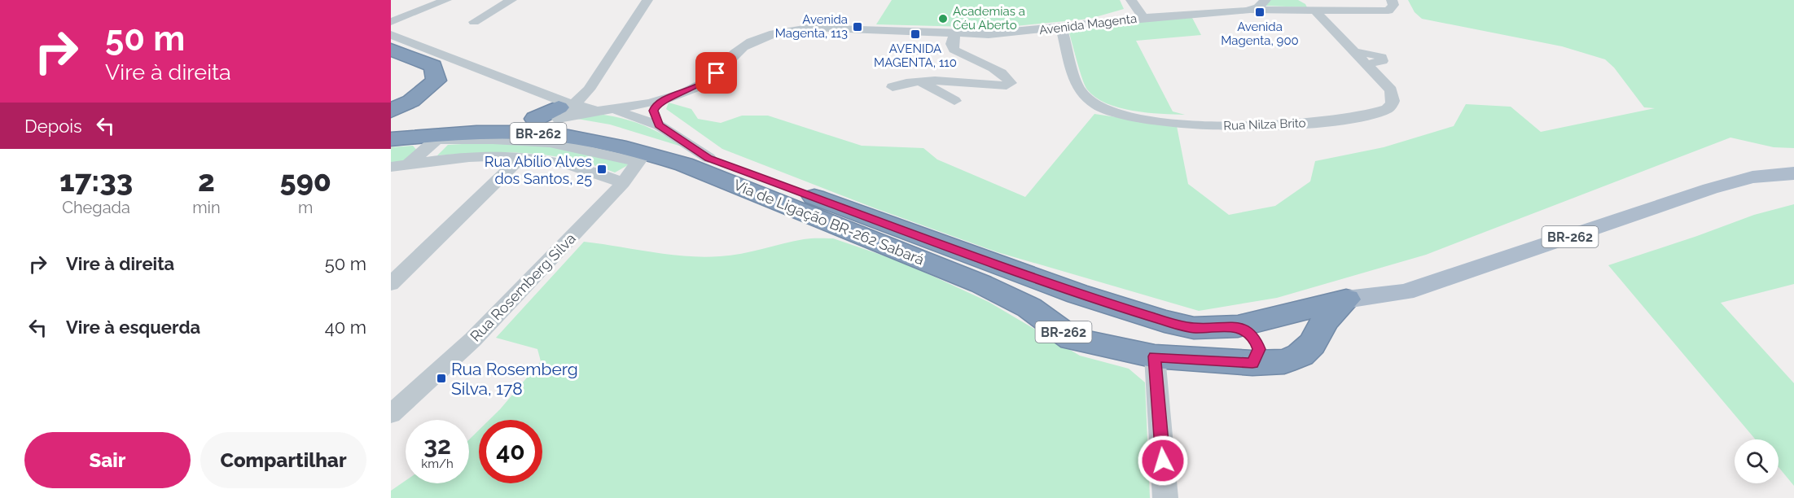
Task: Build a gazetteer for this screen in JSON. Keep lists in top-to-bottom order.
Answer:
{
  "streets": {
    "highway": ["BR-262", "Via de Ligação BR-262 Sabará"],
    "street": ["Avenida Magenta", "Rua Nilza Brito", "Rua Rosemberg Silva"]
  },
  "crossings": [
    ["Avenida Magenta", "Rua Nilza Brito"],
    ["Avenida Magenta", "Via de Ligação BR-262 Sabará"],
    ["BR-262", "Via de Ligação BR-262 Sabará"],
    ["Via de Ligação BR-262 Sabará", "Rua Rosemberg Silva"]
  ],
  "places": {
    "transit": [
      "Avenida Magenta, 900",
      "Avenida Magenta, 113",
      "AVENIDA MAGENTA, 110",
      "Rua Abílio Alves dos Santos, 25",
      "Rua Rosemberg Silva, 178"
    ],
    "other": ["Academias a Céu Aberto"]
  },
  "page": {
    "turn": ["50 m", "Vire à direita"],
    "then": "Depois",
    "eta": [
      "17:33",
      "Chegada",
      "2",
      "min",
      "590",
      "m"
    ],
    "list": [
      {
        "name": "Vire à direita",
        "value": "50 m"
      },
      {
        "name": "Vire à esquerda",
        "value": "40 m"
      }
    ],
    "speed": "32 km/h",
    "limit": "40",
    "buttons": ["Sair", "Compartilhar"]
  }
}
